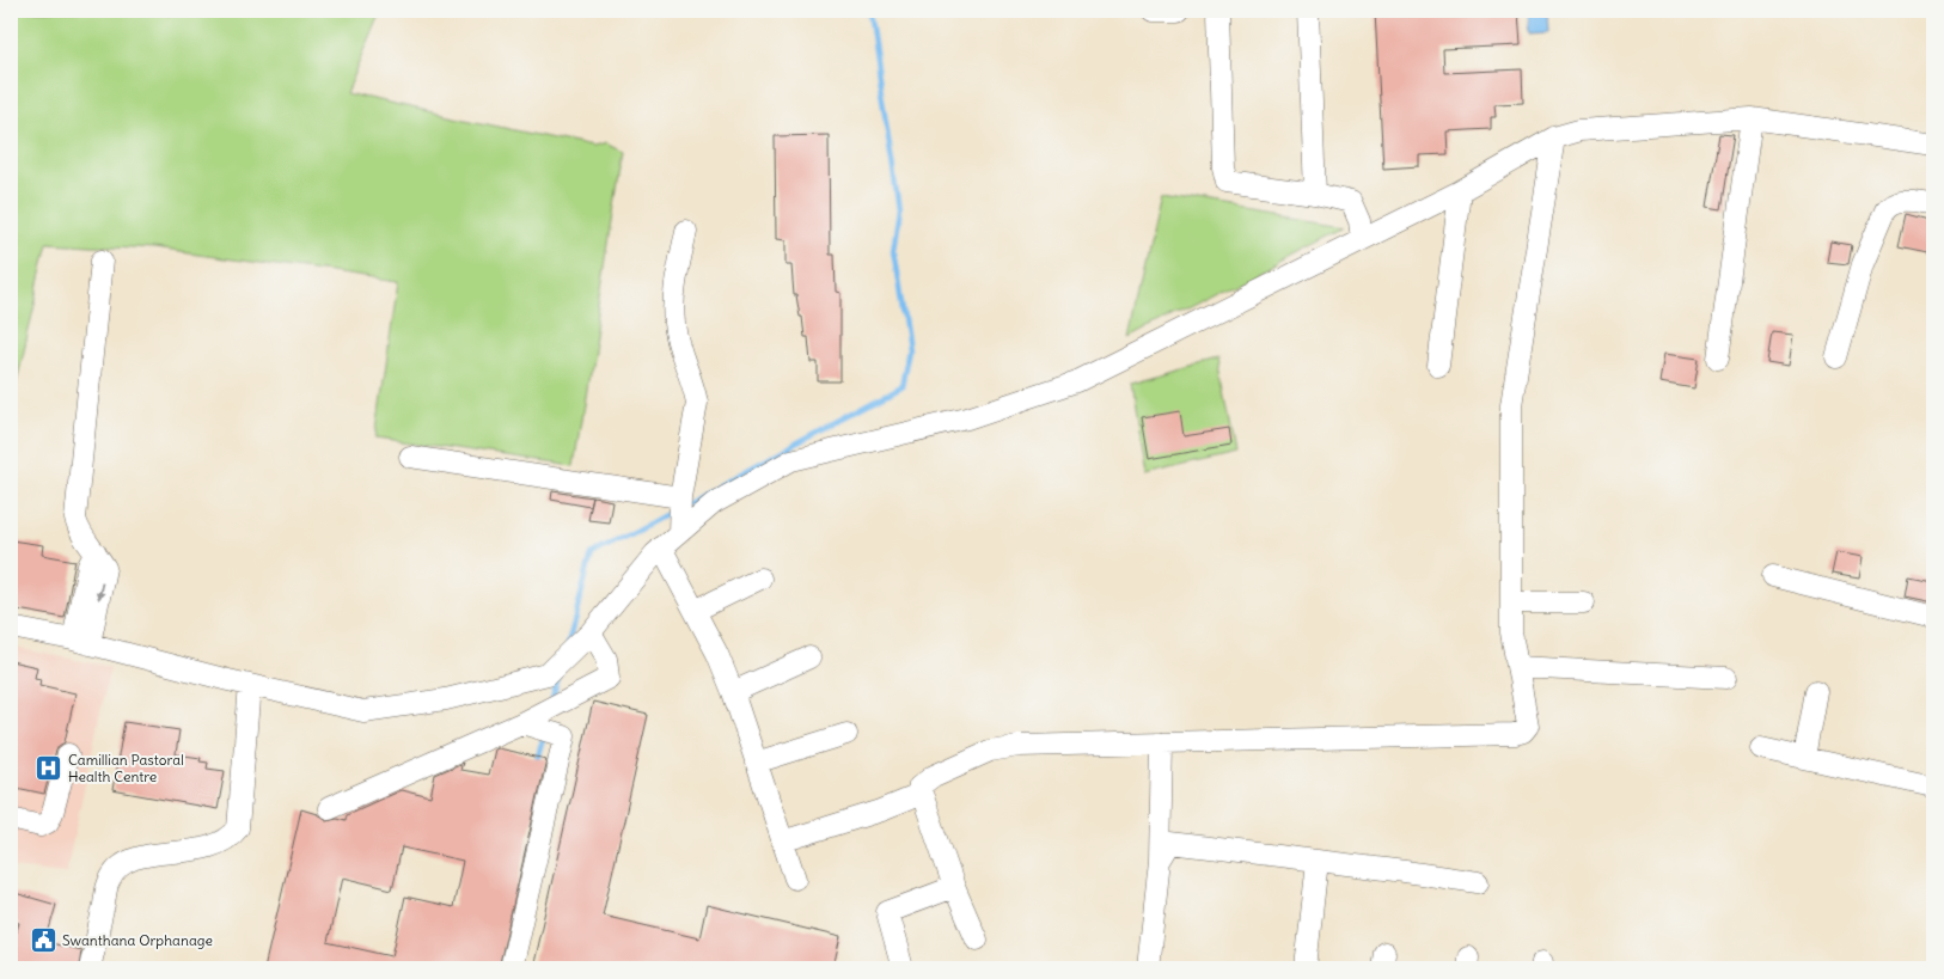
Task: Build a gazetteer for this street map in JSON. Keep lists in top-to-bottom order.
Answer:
{
  "places": {
    "hospital": ["Camillian Pastoral Health Centre"],
    "public building": ["Swanthana Orphanage"]
  }
}
